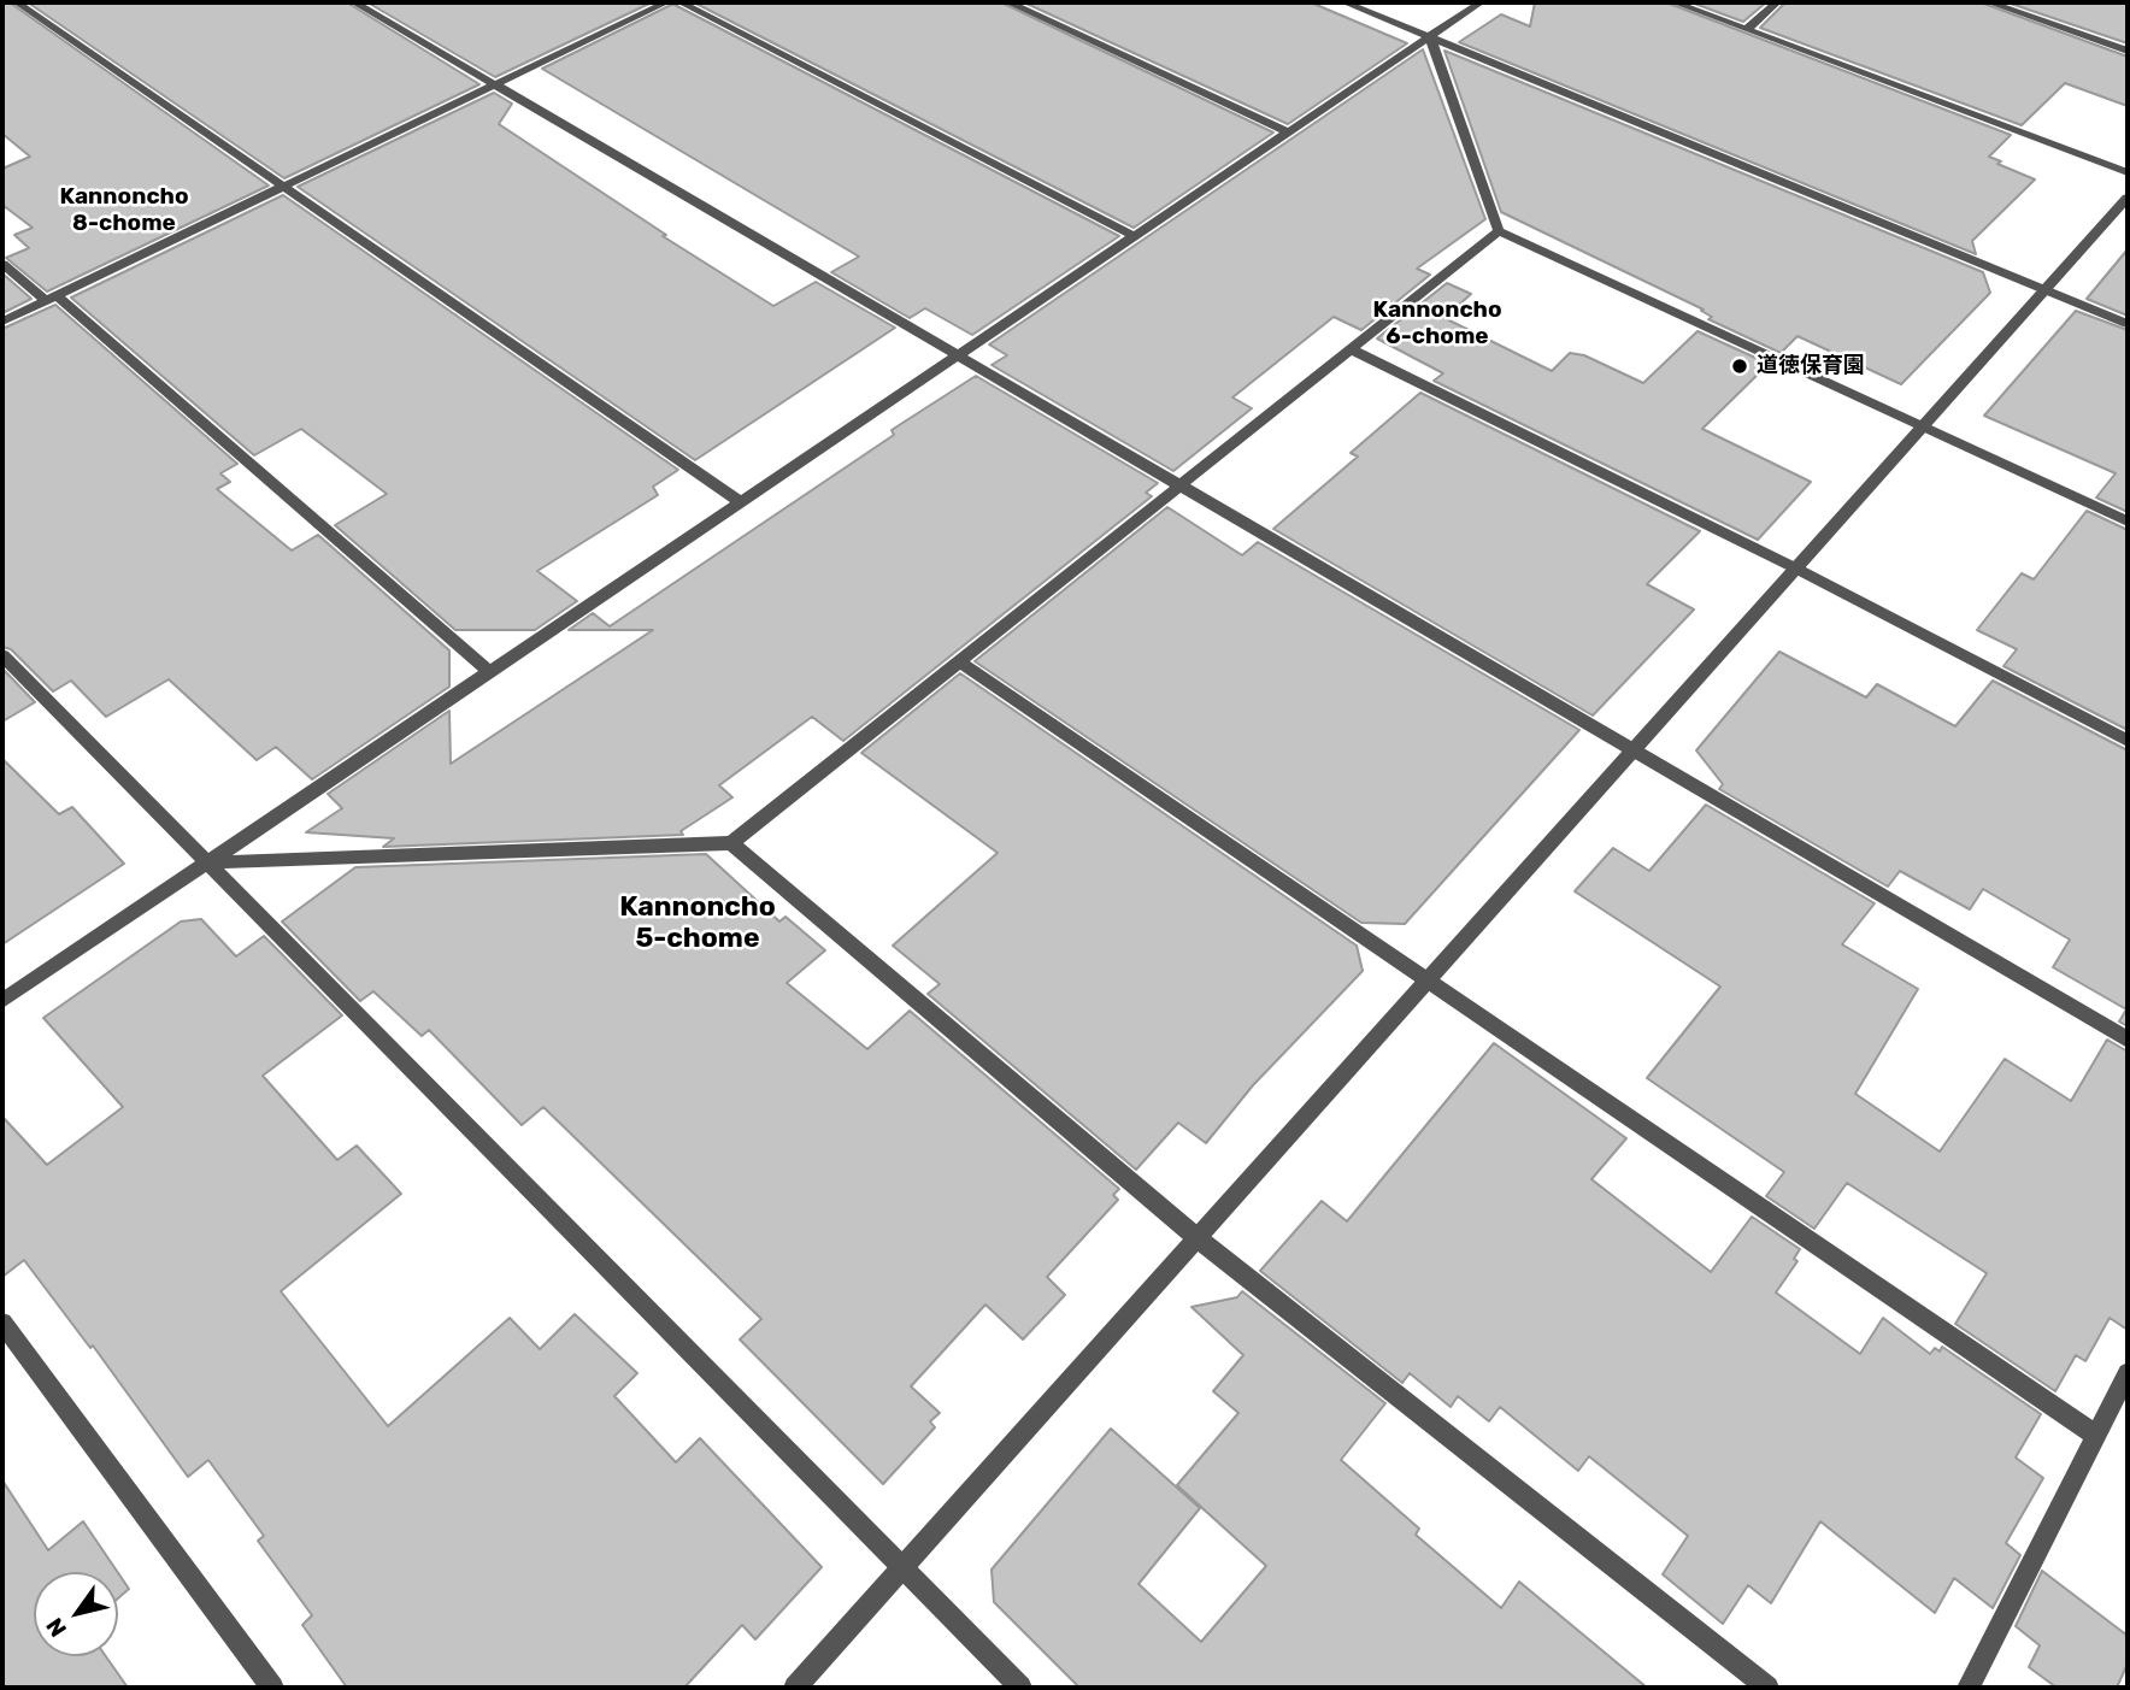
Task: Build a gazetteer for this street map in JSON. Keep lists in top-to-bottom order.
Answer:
{
  "districts": ["Kannoncho 8-chome", "Kannoncho 6-chome", "Kannoncho 5-chome"],
  "places": ["道徳保育園"],
  "north": "bottom left"
}
